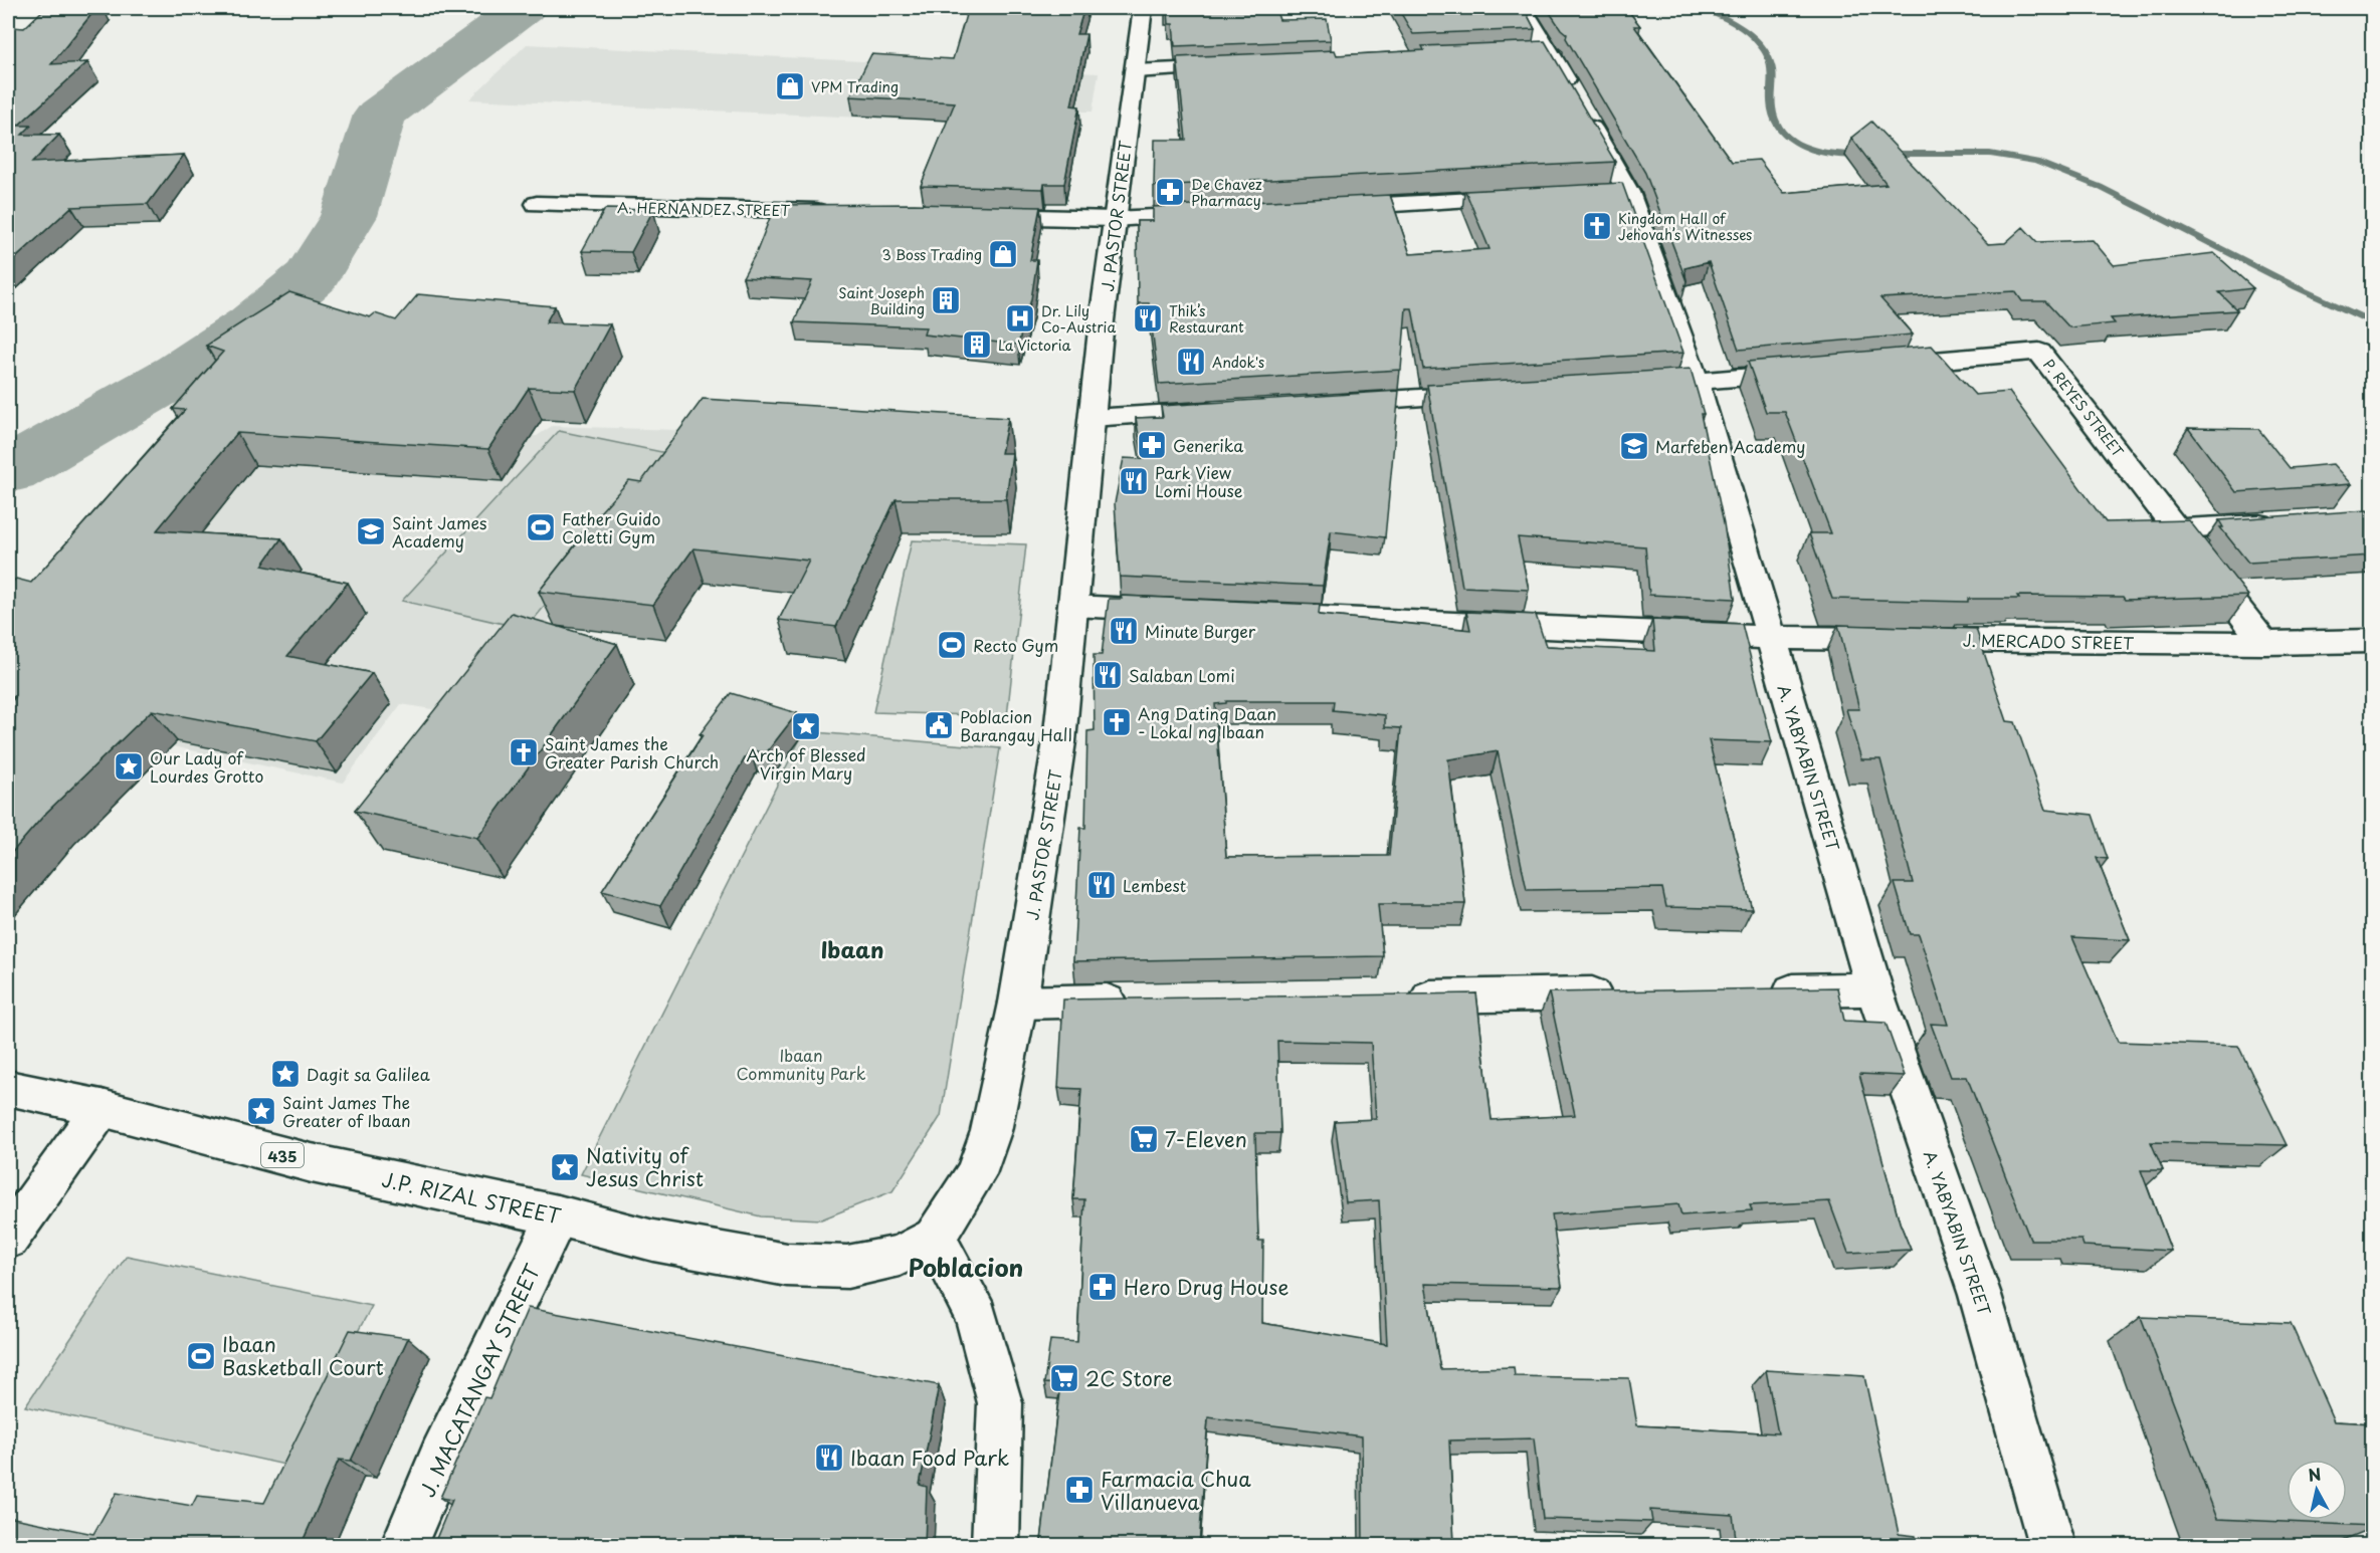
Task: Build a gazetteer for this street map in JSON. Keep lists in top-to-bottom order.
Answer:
{
  "streets": {
    "street": [
      "A. HERNANDEZ STREET",
      "J. PASTOR STREET",
      "P. REYES STREET",
      "J. MERCADO STREET",
      "A. YABYABIN STREET",
      "435",
      "J.P. RIZAL STREET",
      "J. MACATANGAY STREET"
    ]
  },
  "crossings": [
    ["J. PASTOR STREET", "J.P. RIZAL STREET"],
    ["P. REYES STREET", "J. MERCADO STREET"],
    ["J. MERCADO STREET", "A. YABYABIN STREET"],
    ["J.P. RIZAL STREET", "J. MACATANGAY STREET"]
  ],
  "districts": ["Ibaan", "Poblacion"],
  "parks": ["Ibaan Community Park"],
  "places": {
    "shop": ["VPM Trading", "3 Boss Trading"],
    "pharmacy": [
      "De Chavez Pharmacy",
      "Generika",
      "Hero Drug House",
      "Farmacia Chua Villanueva"
    ],
    "church": ["Kingdom Hall of Jehovah’s Witnesses", "Ang Dating Daan - Lokal ng Ibaan", "Saint James the Greater Parish Church"],
    "building": ["Saint Joseph Building", "La Victoria"],
    "hospital": ["Dr. Lily Co-Austria"],
    "restaurant": [
      "Thik’s Restaurant",
      "Andok's",
      "Park View Lomi House",
      "Minute Burger",
      "Salaban Lomi",
      "Lembest",
      "Ibaan Food Park"
    ],
    "school or university": ["Marfeben Academy", "Saint James Academy"],
    "sports": ["Father Guido Coletti Gym", "Recto Gym", "Ibaan Basketball Court"],
    "public building": ["Poblacion Barangay Hall"],
    "place": [
      "Arch of Blessed Virgin Mary",
      "Our Lady of Lourdes Grotto",
      "Dagit sa Galilea",
      "Saint James The Greater of Ibaan",
      "Nativity of Jesus Christ"
    ],
    "supermarket": ["7-Eleven", "2C Store"]
  },
  "north": "top"
}
